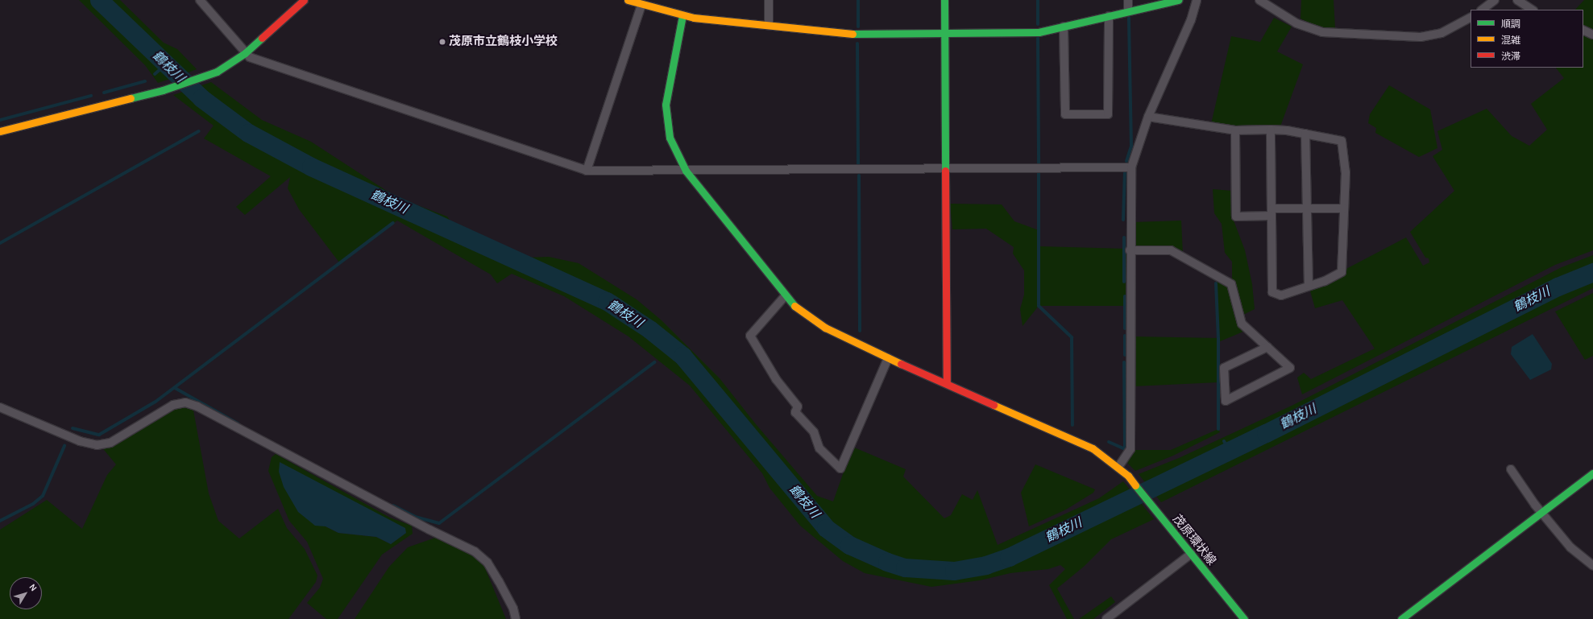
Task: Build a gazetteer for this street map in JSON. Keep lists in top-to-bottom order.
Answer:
{
  "streets": {
    "street": ["茂原環状線"]
  },
  "water": ["鶴枝川"],
  "places": ["茂原市立鶴枝小学校"],
  "legend": ["順調", "混雑", "渋滞"],
  "north": "top right"
}
